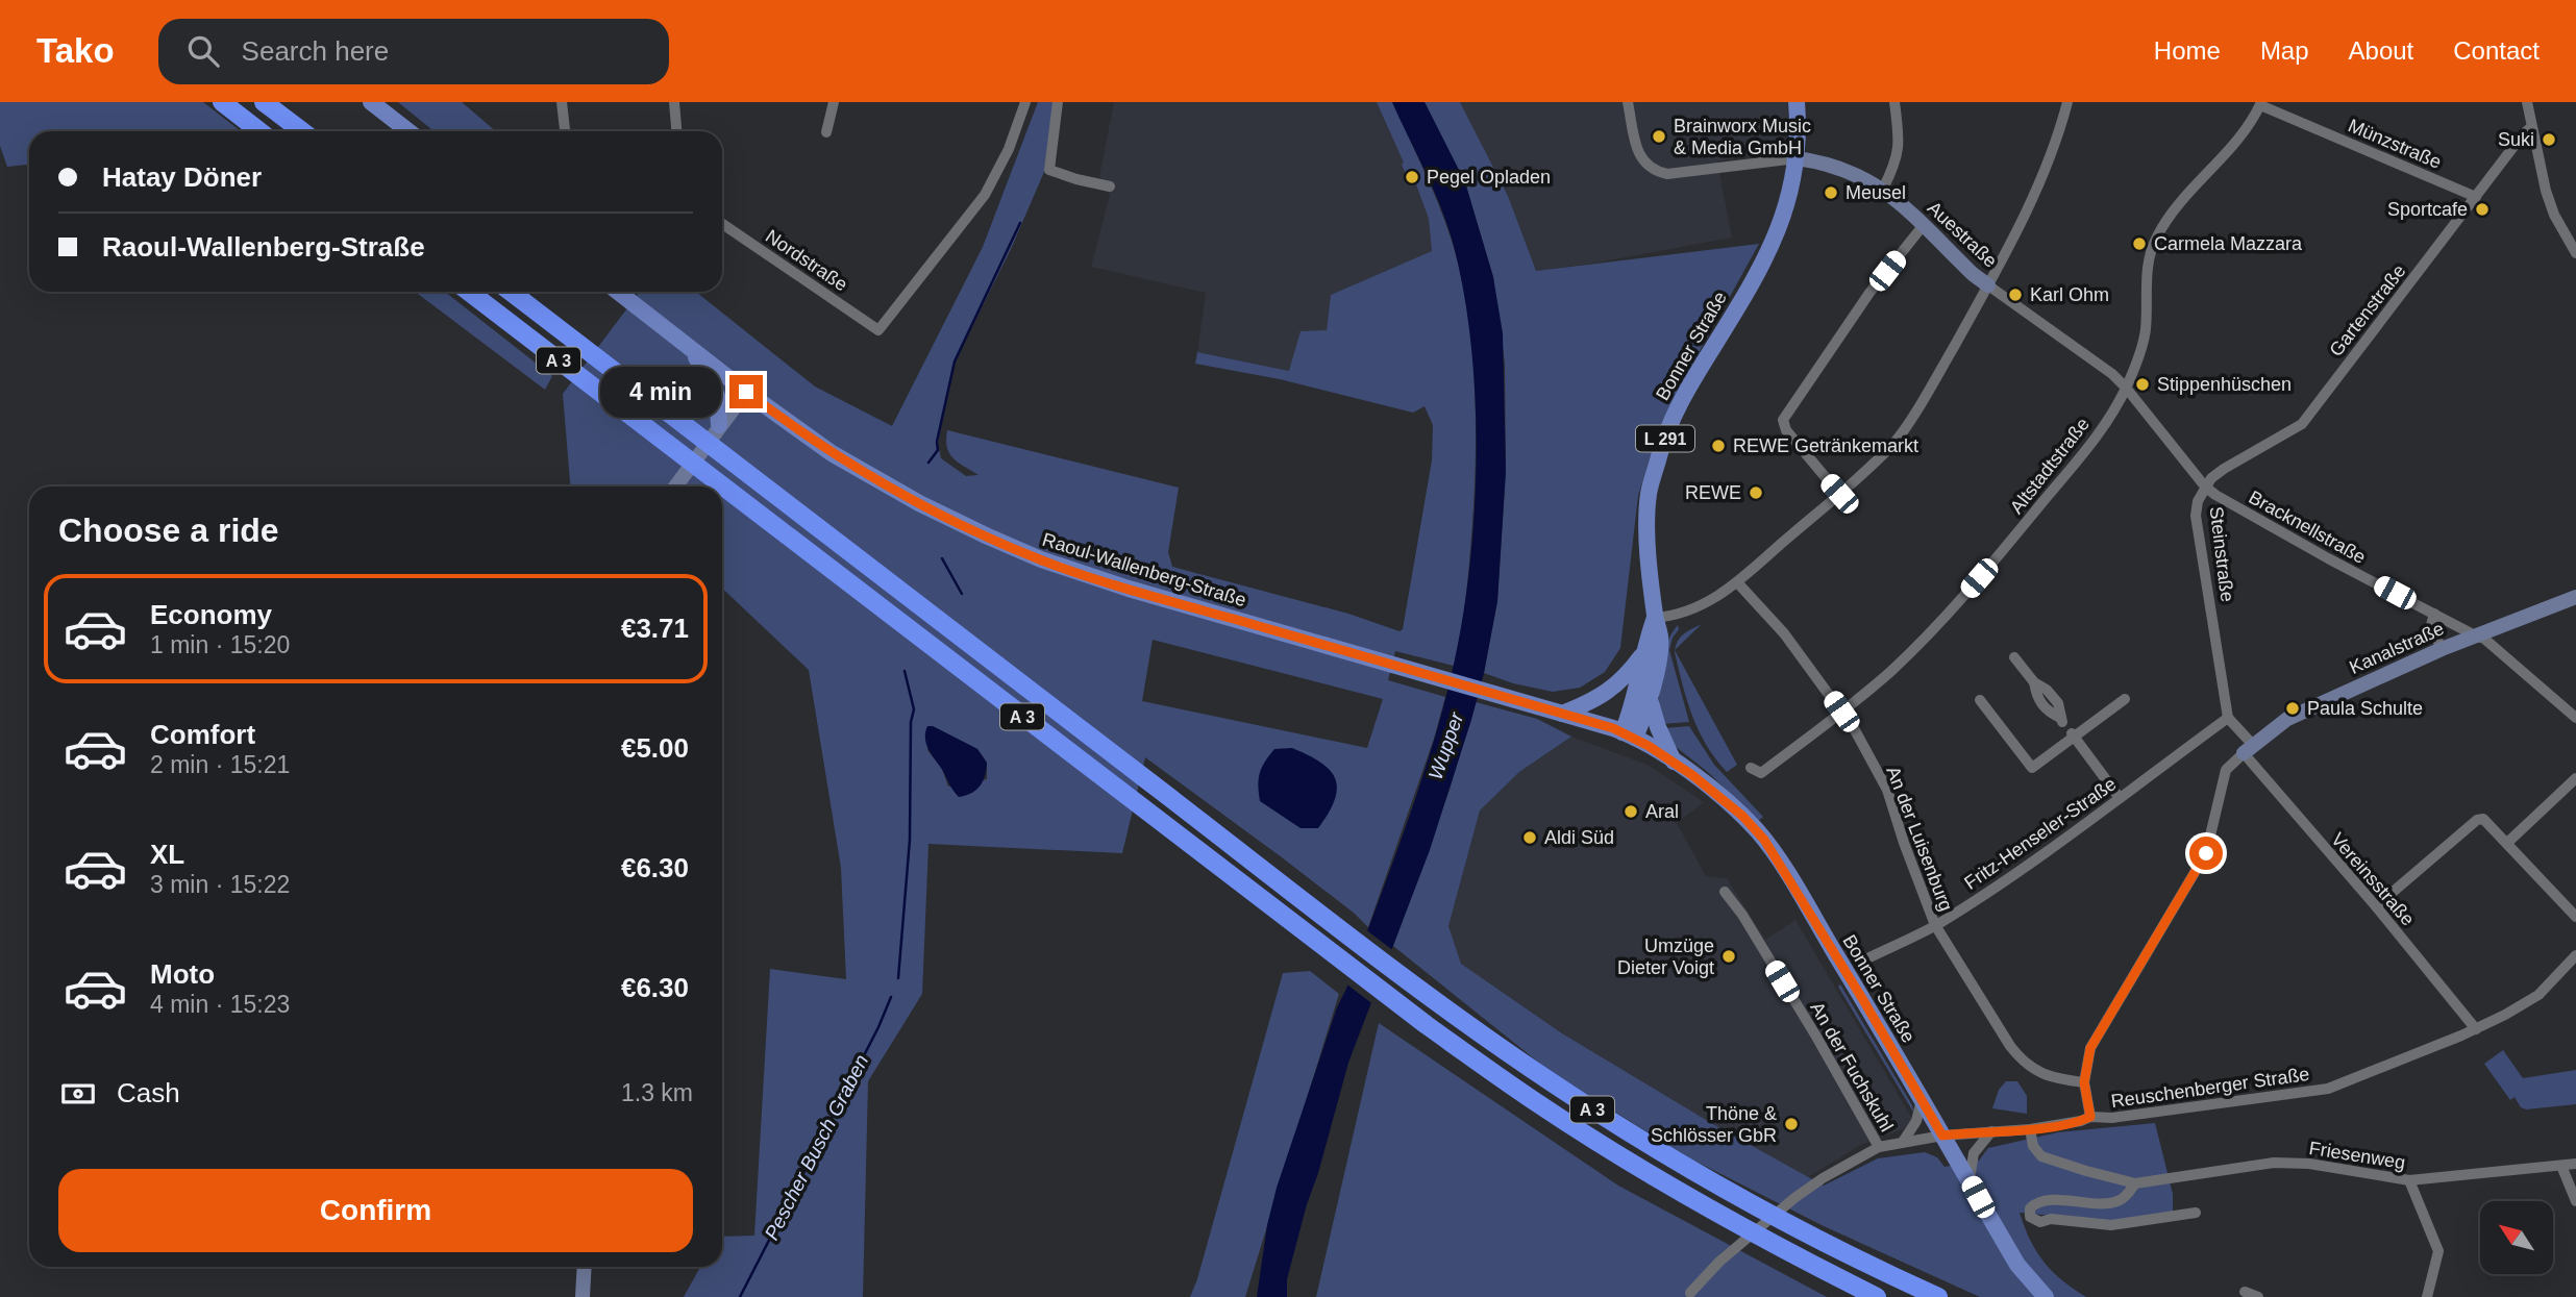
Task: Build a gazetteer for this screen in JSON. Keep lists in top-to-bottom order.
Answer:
{
  "streets": {
    "highway": ["A 3"],
    "main road": ["Bonner Straße", "L 291", "Raoul-Wallenberg-Straße"],
    "street": [
      "Münzstraße",
      "Auestraße",
      "Nordstraße",
      "Gartenstraße",
      "Altstadtstraße",
      "Bracknellstraße",
      "Steinstraße",
      "Kanalstraße",
      "Fritz-Henseler-Straße",
      "An der Luisenburg",
      "Vereinsstraße",
      "An der Fuchskuhl",
      "Reuschenberger Straße",
      "Friesenweg"
    ]
  },
  "crossings": [
    ["Münzstraße", "Gartenstraße"],
    ["Münzstraße", "Altstadtstraße"],
    ["Auestraße", "Bonner Straße"],
    ["Auestraße", "Altstadtstraße"],
    ["Auestraße", "Steinstraße"],
    ["Gartenstraße", "Bracknellstraße"],
    ["Gartenstraße", "Steinstraße"],
    ["Bonner Straße", "Raoul-Wallenberg-Straße"],
    ["Bonner Straße", "Reuschenberger Straße"],
    ["Altstadtstraße", "Steinstraße"],
    ["Altstadtstraße", "An der Luisenburg"],
    ["Bracknellstraße", "Steinstraße"],
    ["Bracknellstraße", "Kanalstraße"],
    ["Steinstraße", "Fritz-Henseler-Straße"],
    ["Kanalstraße", "Vereinsstraße"],
    ["Fritz-Henseler-Straße", "An der Luisenburg"],
    ["Vereinsstraße", "Reuschenberger Straße"],
    ["An der Fuchskuhl", "Reuschenberger Straße"],
    ["Reuschenberger Straße", "Friesenweg"]
  ],
  "water": ["Wupper", "Pescher Busch Graben"],
  "places": [
    "Brainworx Music & Media GmbH",
    "Suki",
    "Pegel Opladen",
    "Meusel",
    "Sportcafe",
    "Carmela Mazzara",
    "Karl Ohm",
    "Stippenhüschen",
    "REWE Getränkemarkt",
    "REWE",
    "Paula Schulte",
    "Aral",
    "Aldi Süd",
    "Umzüge Dieter Voigt",
    "Thöne & Schlösser GbR"
  ],
  "north": "top left",
  "page": {
    "header": "Tako",
    "search": "Search here",
    "nav": [
      "Home",
      "Map",
      "About",
      "Contact"
    ],
    "banner": ["Hatay Döner", "Raoul-Wallenberg-Straße"],
    "bubble": "4 min",
    "heading": "Choose a ride",
    "list": [
      {
        "name": "Economy",
        "note": "1 min · 15:20",
        "value": "€3.71"
      },
      {
        "name": "Comfort",
        "note": "2 min · 15:21",
        "value": "€5.00"
      },
      {
        "name": "XL",
        "note": "3 min · 15:22",
        "value": "€6.30"
      },
      {
        "name": "Moto",
        "note": "4 min · 15:23",
        "value": "€6.30"
      }
    ],
    "pay": ["Cash", "1.3 km"],
    "buttons": "Confirm"
  }
}
